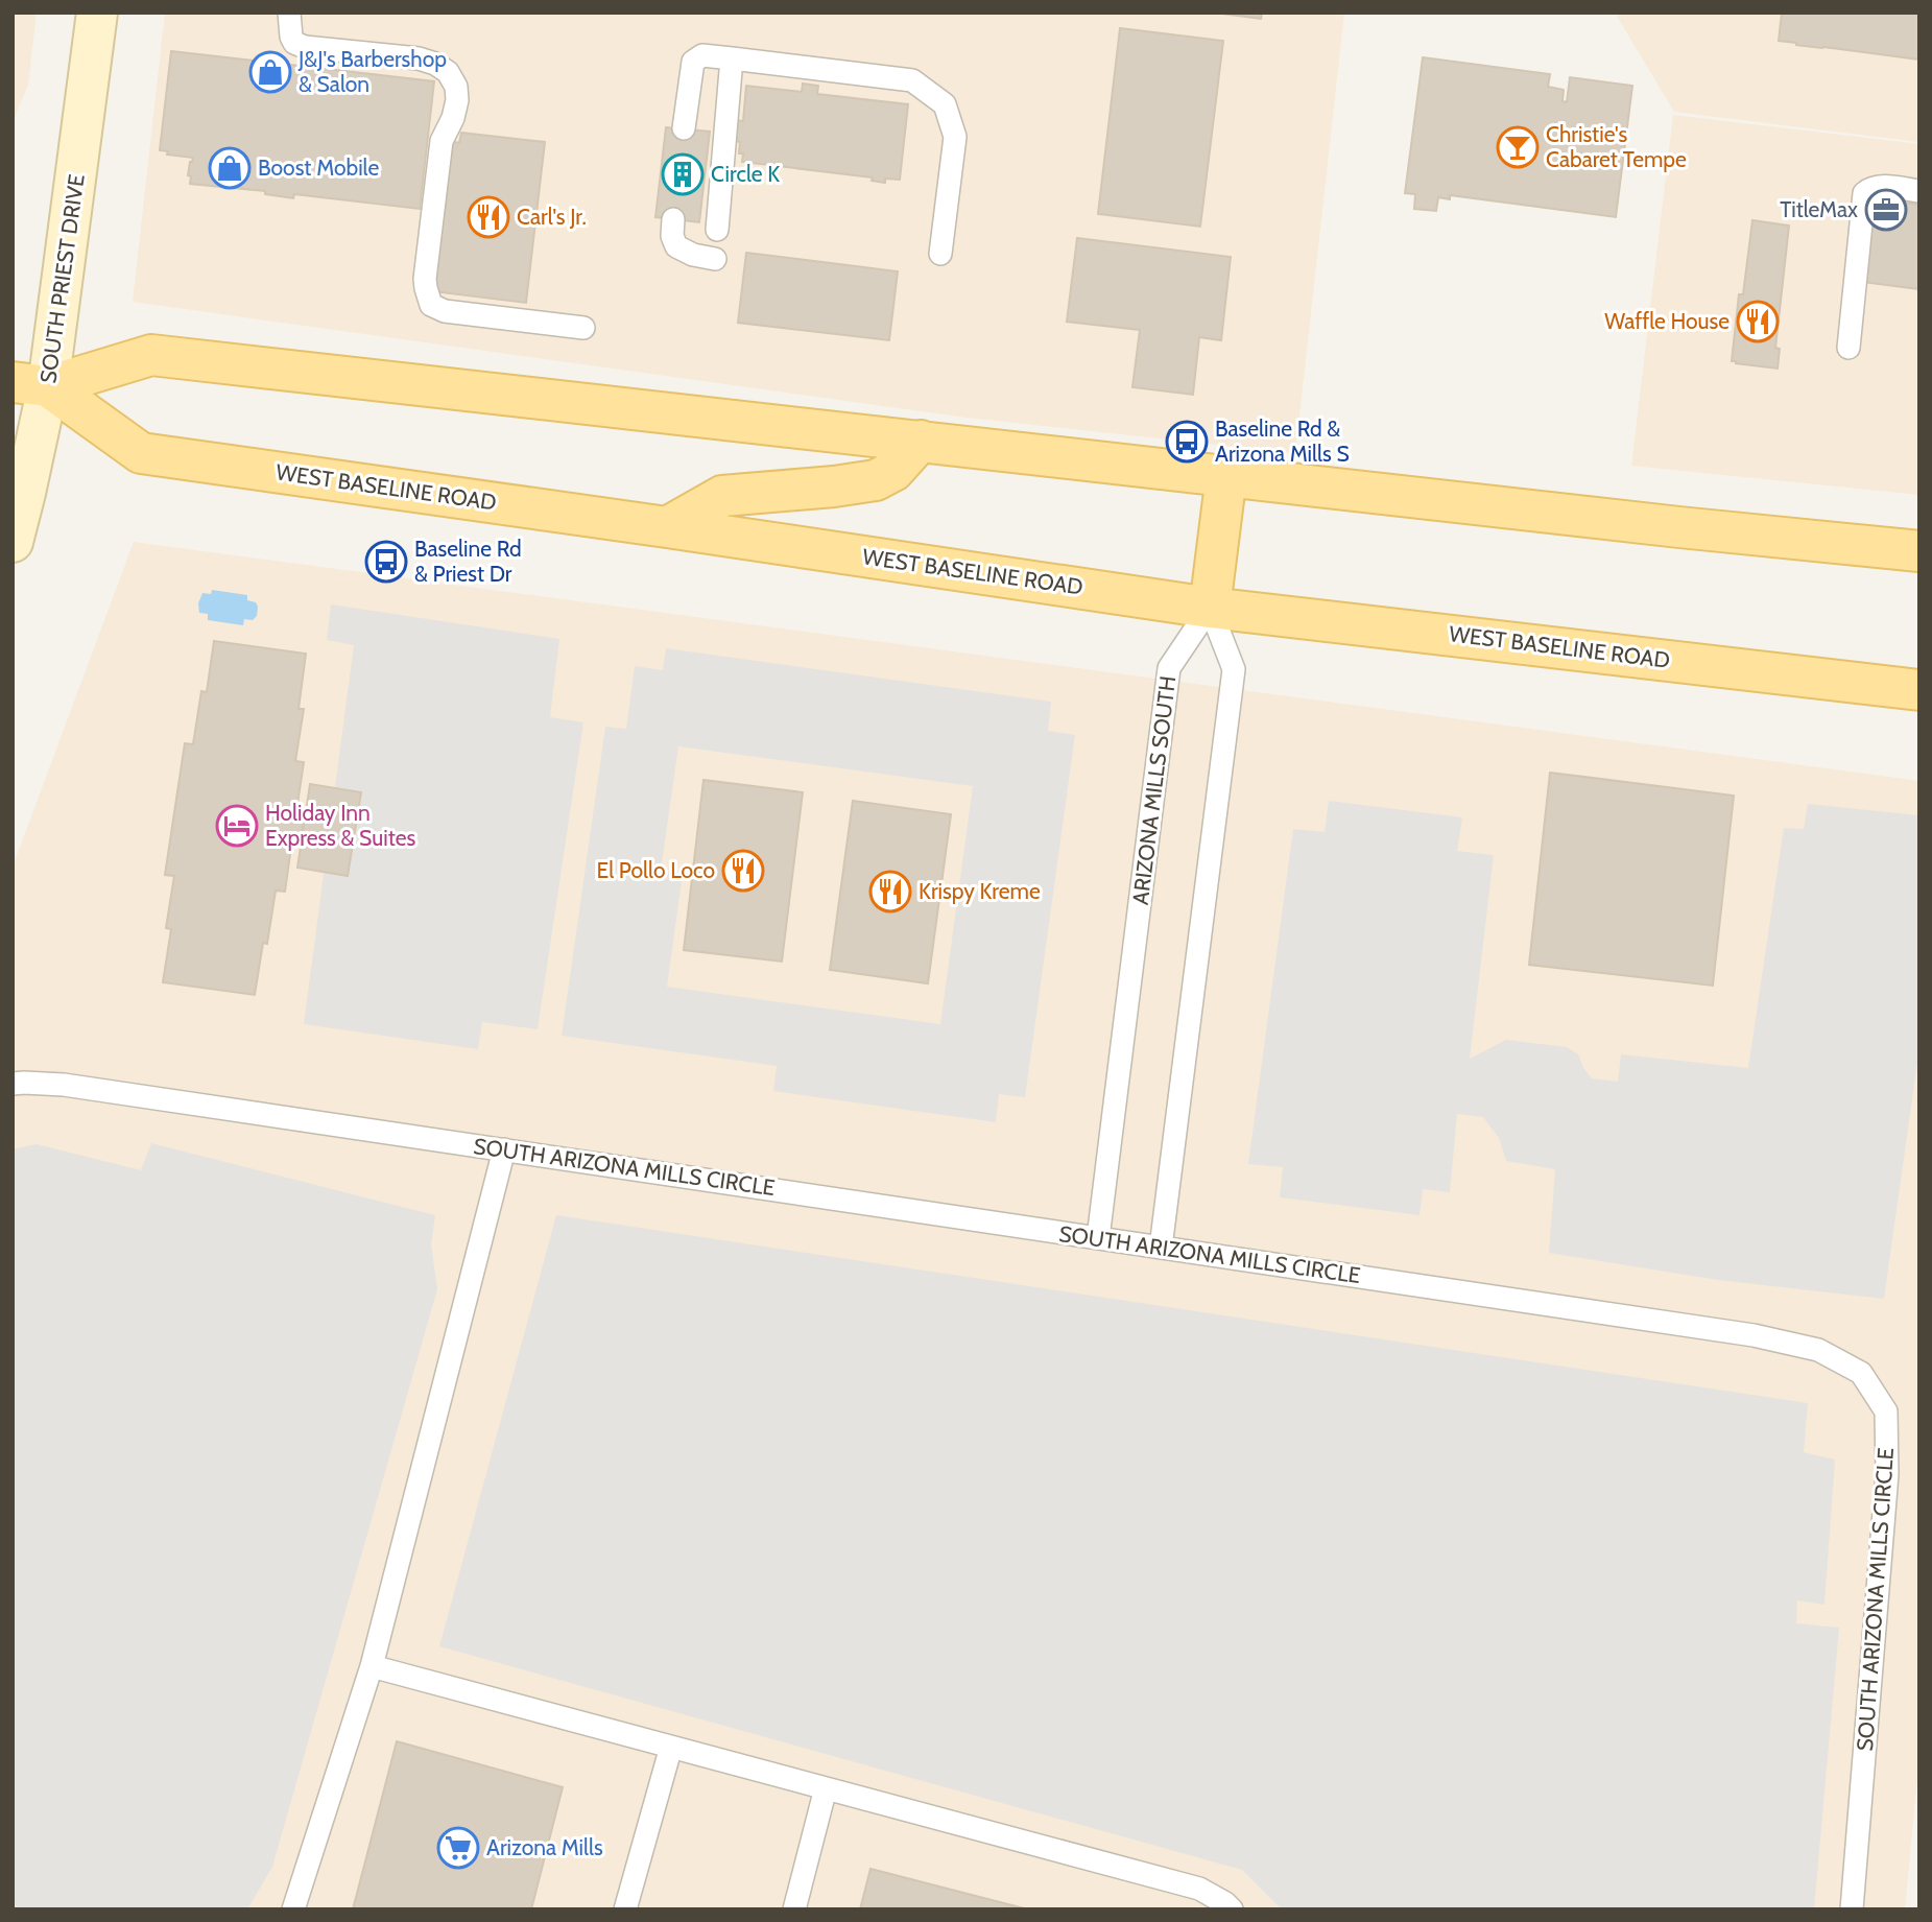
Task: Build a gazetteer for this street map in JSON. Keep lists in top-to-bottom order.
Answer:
{
  "streets": {
    "main road": ["WEST BASELINE ROAD"],
    "street": ["SOUTH PRIEST DRIVE"],
    "lane": ["ARIZONA MILLS SOUTH", "SOUTH ARIZONA MILLS CIRCLE"]
  },
  "crossings": [
    ["SOUTH PRIEST DRIVE", "WEST BASELINE ROAD"],
    ["WEST BASELINE ROAD", "ARIZONA MILLS SOUTH"],
    ["ARIZONA MILLS SOUTH", "SOUTH ARIZONA MILLS CIRCLE"]
  ],
  "places": {
    "shop": ["J&J's Barbershop & Salon", "Boost Mobile"],
    "bar": ["Christie's Cabaret Tempe"],
    "building": ["Circle K"],
    "office": ["TitleMax"],
    "restaurant": [
      "Carl's Jr.",
      "Waffle House",
      "El Pollo Loco",
      "Krispy Kreme"
    ],
    "bus stop": ["Baseline Rd & Arizona Mills S", "Baseline Rd & Priest Dr"],
    "hotel": ["Holiday Inn Express & Suites"],
    "supermarket": ["Arizona Mills"]
  }
}
